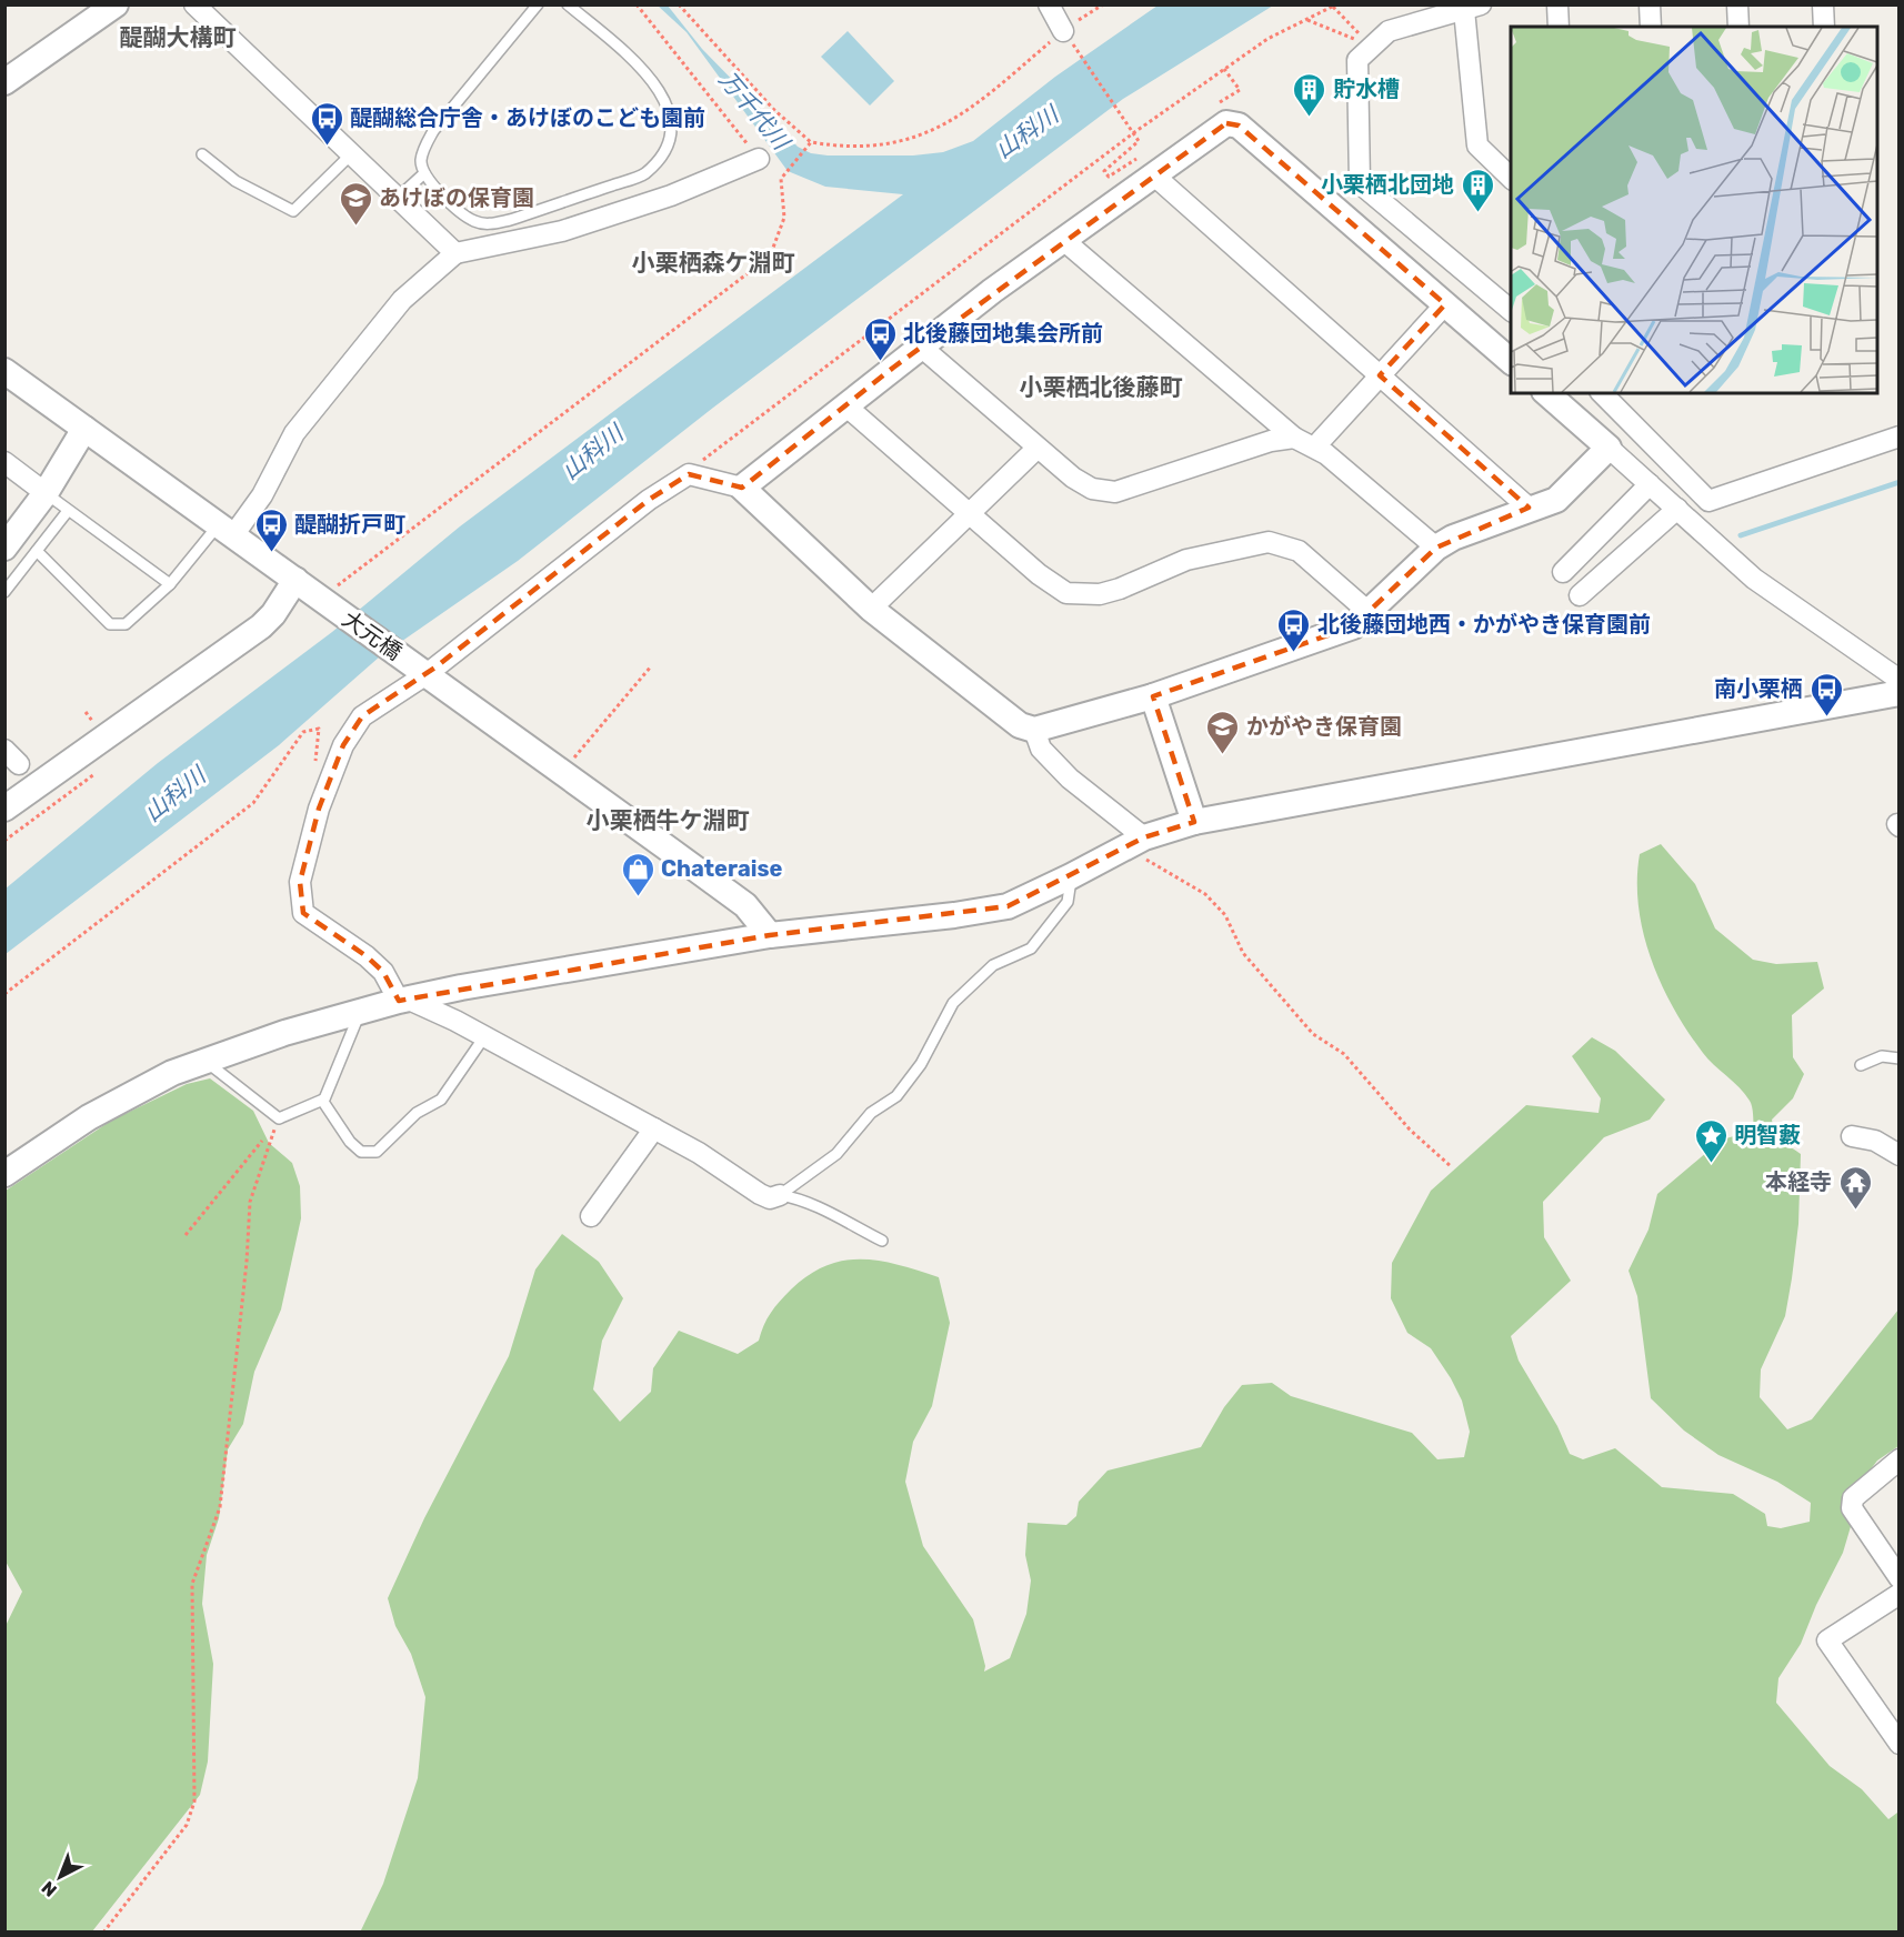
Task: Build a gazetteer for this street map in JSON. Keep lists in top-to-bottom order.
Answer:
{
  "streets": {
    "street": ["大元橋"]
  },
  "districts": [
    "醍醐大構町",
    "小栗栖森ケ淵町",
    "小栗栖北後藤町",
    "小栗栖牛ケ淵町"
  ],
  "water": ["万千代川", "山科川"],
  "places": {
    "building": ["貯水槽", "小栗栖北団地"],
    "bus stop": [
      "醍醐総合庁舎・あけぼのこども園前",
      "北後藤団地集会所前",
      "醍醐折戸町",
      "北後藤団地西・かがやき保育園前",
      "南小栗栖"
    ],
    "school or university": ["あけぼの保育園", "かがやき保育園"],
    "shop": ["Chateraise"],
    "place": ["明智藪"],
    "temple": ["本経寺"]
  },
  "north": "bottom left"
}
